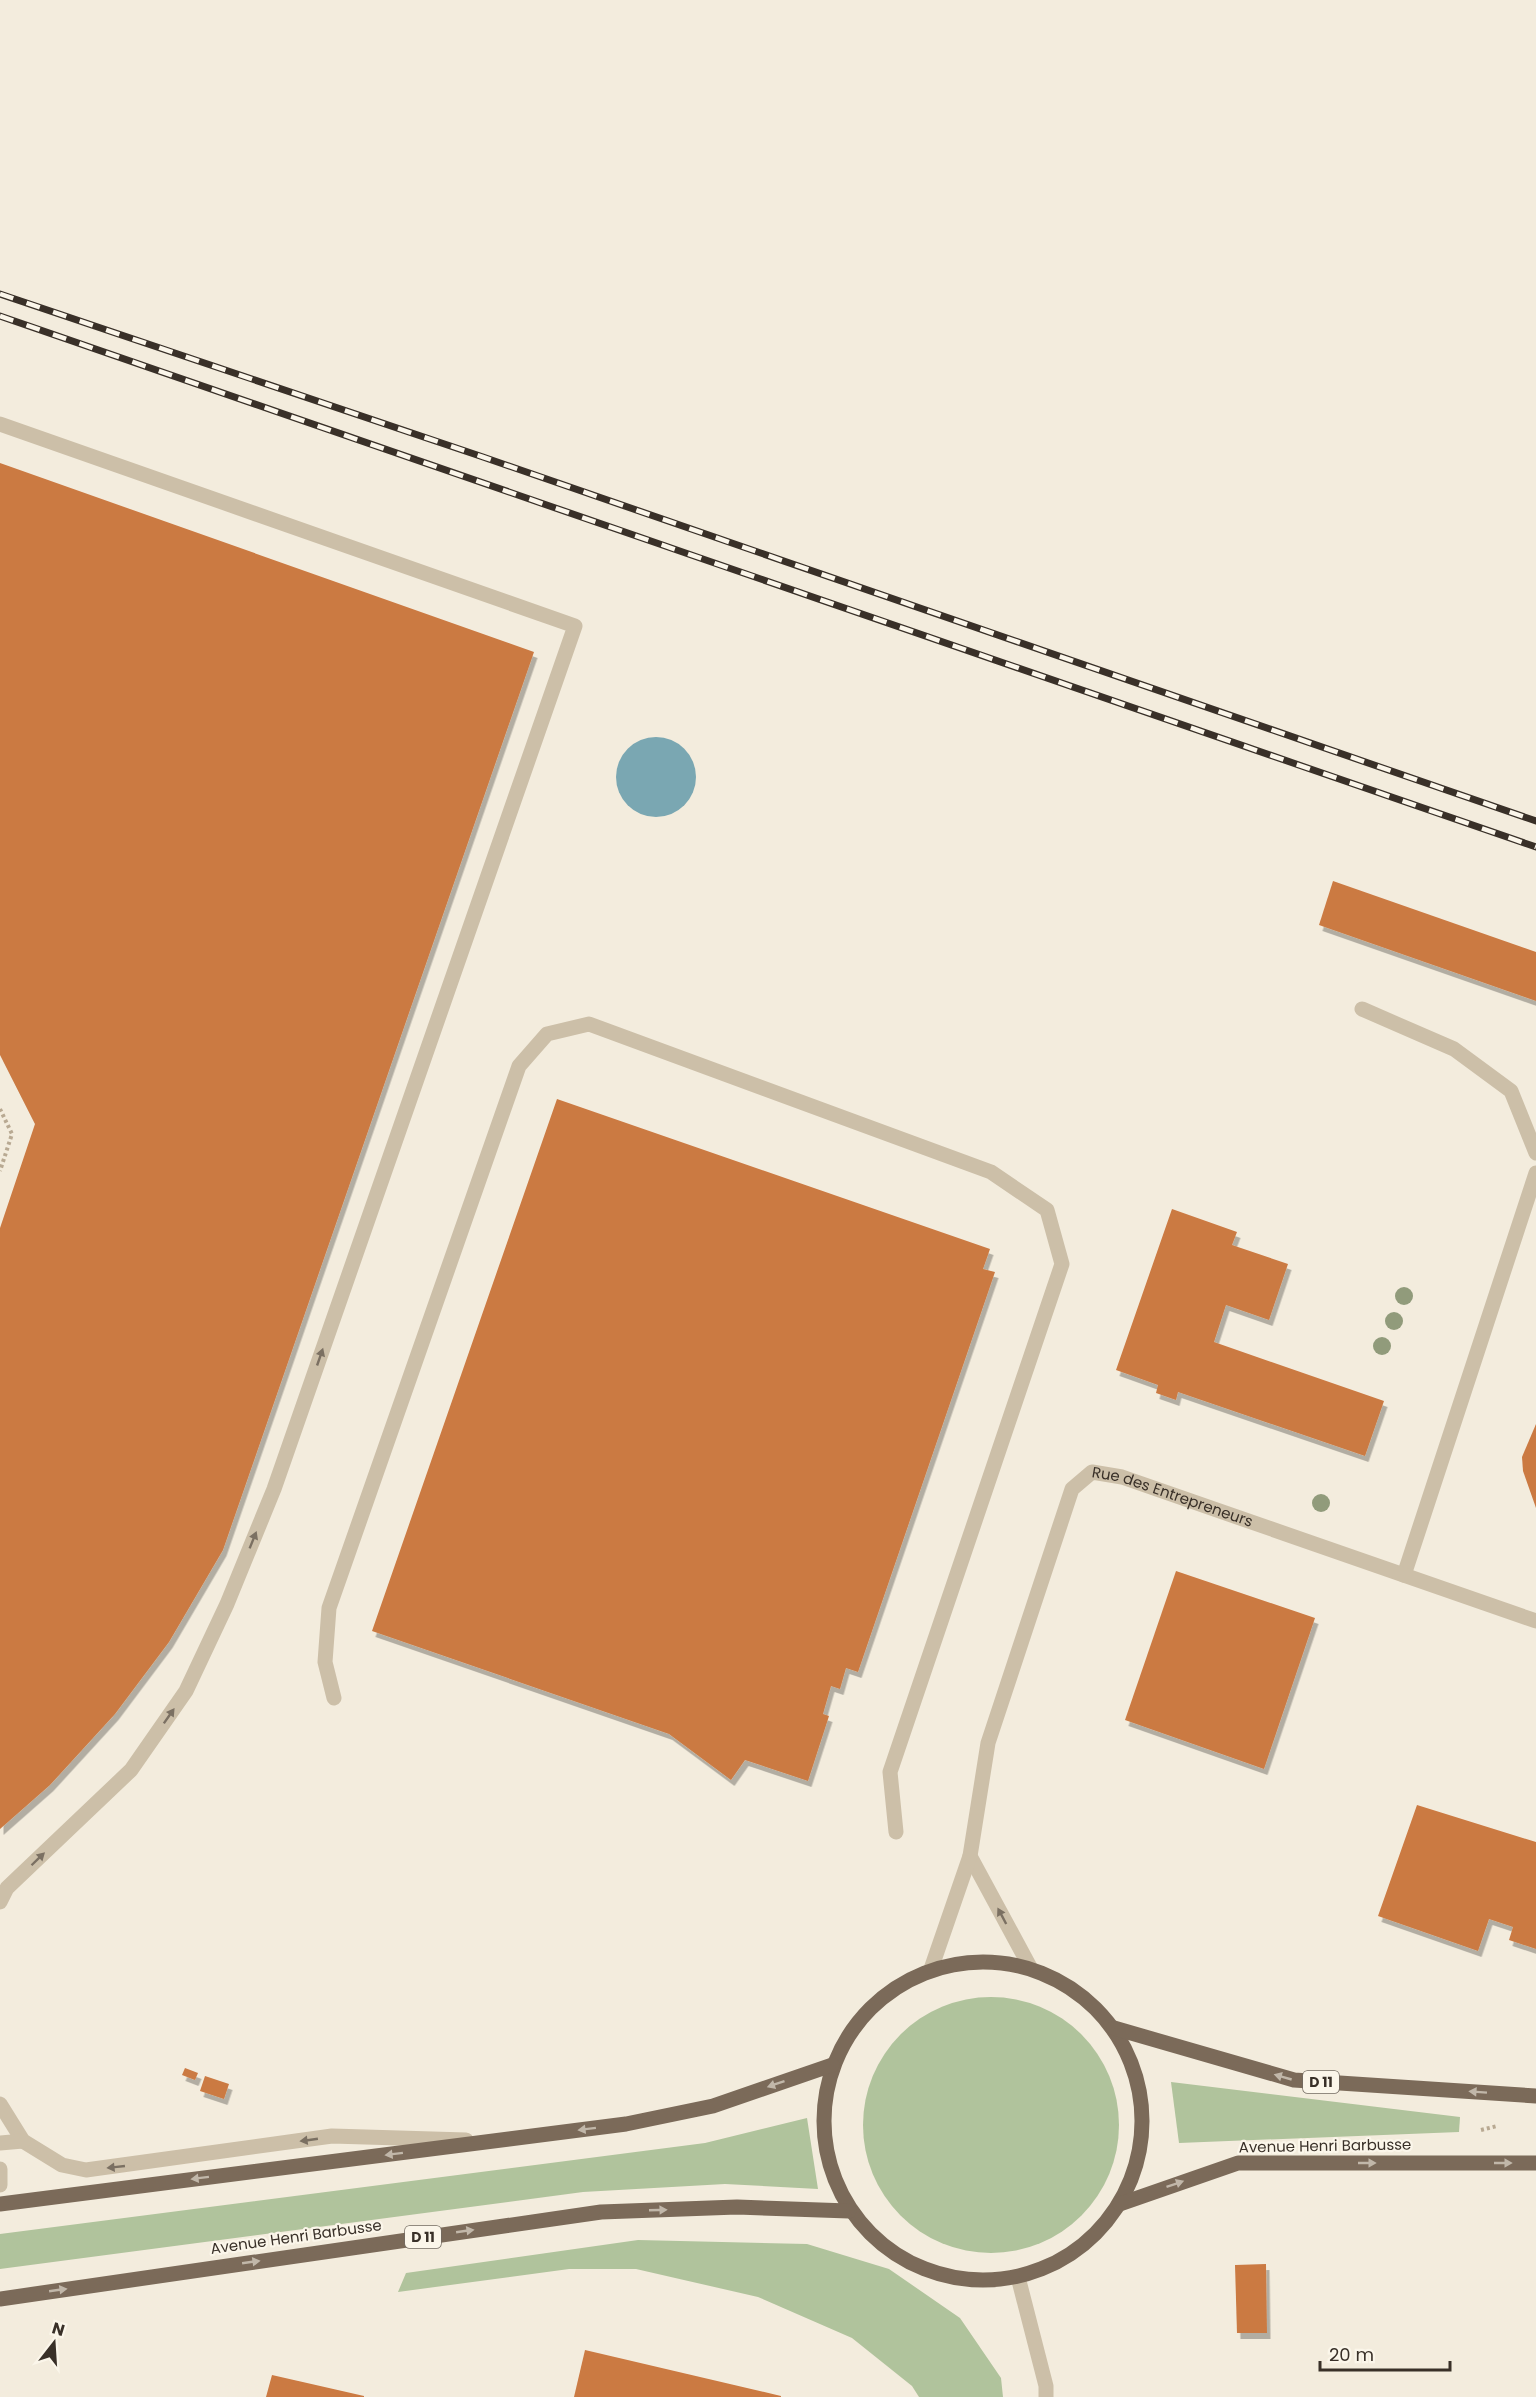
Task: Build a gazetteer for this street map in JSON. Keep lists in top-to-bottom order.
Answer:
{
  "streets": {
    "main road": ["D 11", "Avenue Henri Barbusse"],
    "street": ["Rue des Entrepreneurs"]
  },
  "scale_bar": "20 m",
  "north": "top"
}
